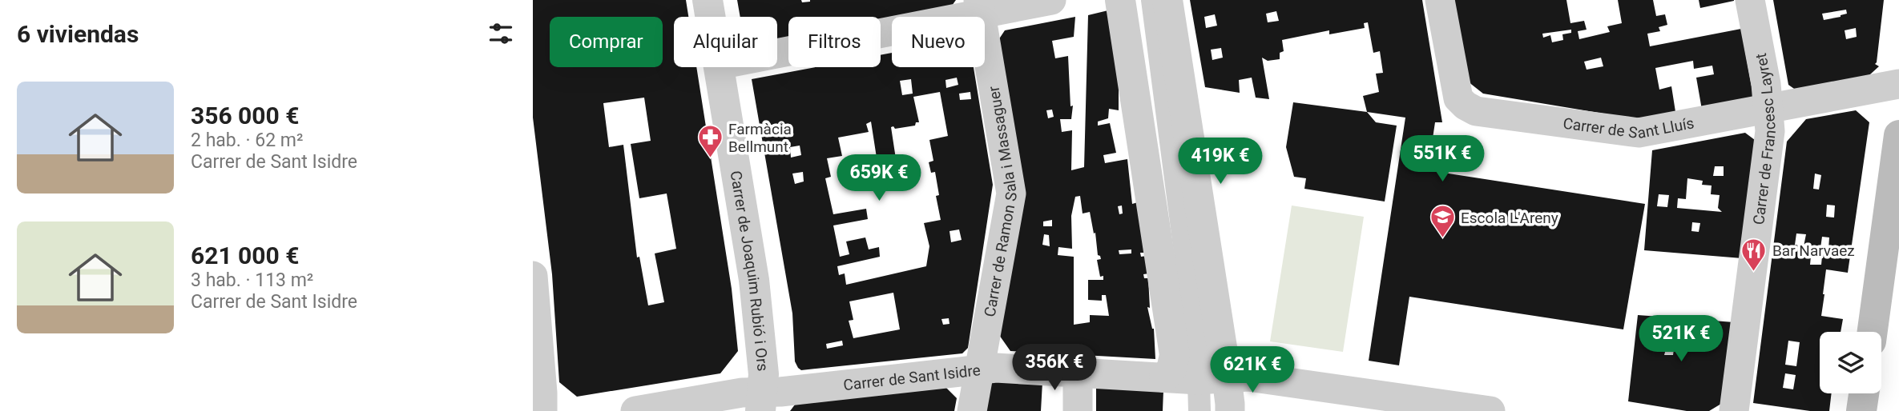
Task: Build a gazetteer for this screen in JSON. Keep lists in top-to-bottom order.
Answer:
{
  "streets": {
    "street": [
      "Carrer de Sant Lluís",
      "Carrer de Francesc Layret",
      "Carrer de Ramon Sala i Massaguer",
      "Carrer de Joaquim Rubió i Ors",
      "Carrer de Sant Isidre"
    ]
  },
  "crossings": [
    ["Carrer de Sant Lluís", "Carrer de Francesc Layret"],
    ["Carrer de Ramon Sala i Massaguer", "Carrer de Sant Isidre"],
    ["Carrer de Joaquim Rubió i Ors", "Carrer de Sant Isidre"]
  ],
  "places": {
    "pharmacy": ["Farmàcia Bellmunt"],
    "school or university": ["Escola L'Areny"],
    "restaurant": ["Bar Narvaez"]
  },
  "page": {
    "heading": "6 viviendas",
    "chip": [
      "Comprar",
      "Alquilar",
      "Filtros",
      "Nuevo"
    ],
    "list": [
      {
        "name": "356 000 €",
        "note": "2 hab. · 62 m² · Carrer de Sant Isidre"
      },
      {
        "name": "621 000 €",
        "note": "3 hab. · 113 m² · Carrer de Sant Isidre"
      }
    ],
    "price": [
      "551K €",
      "419K €",
      "659K €",
      "521K €",
      "356K €",
      "621K €"
    ]
  }
}
